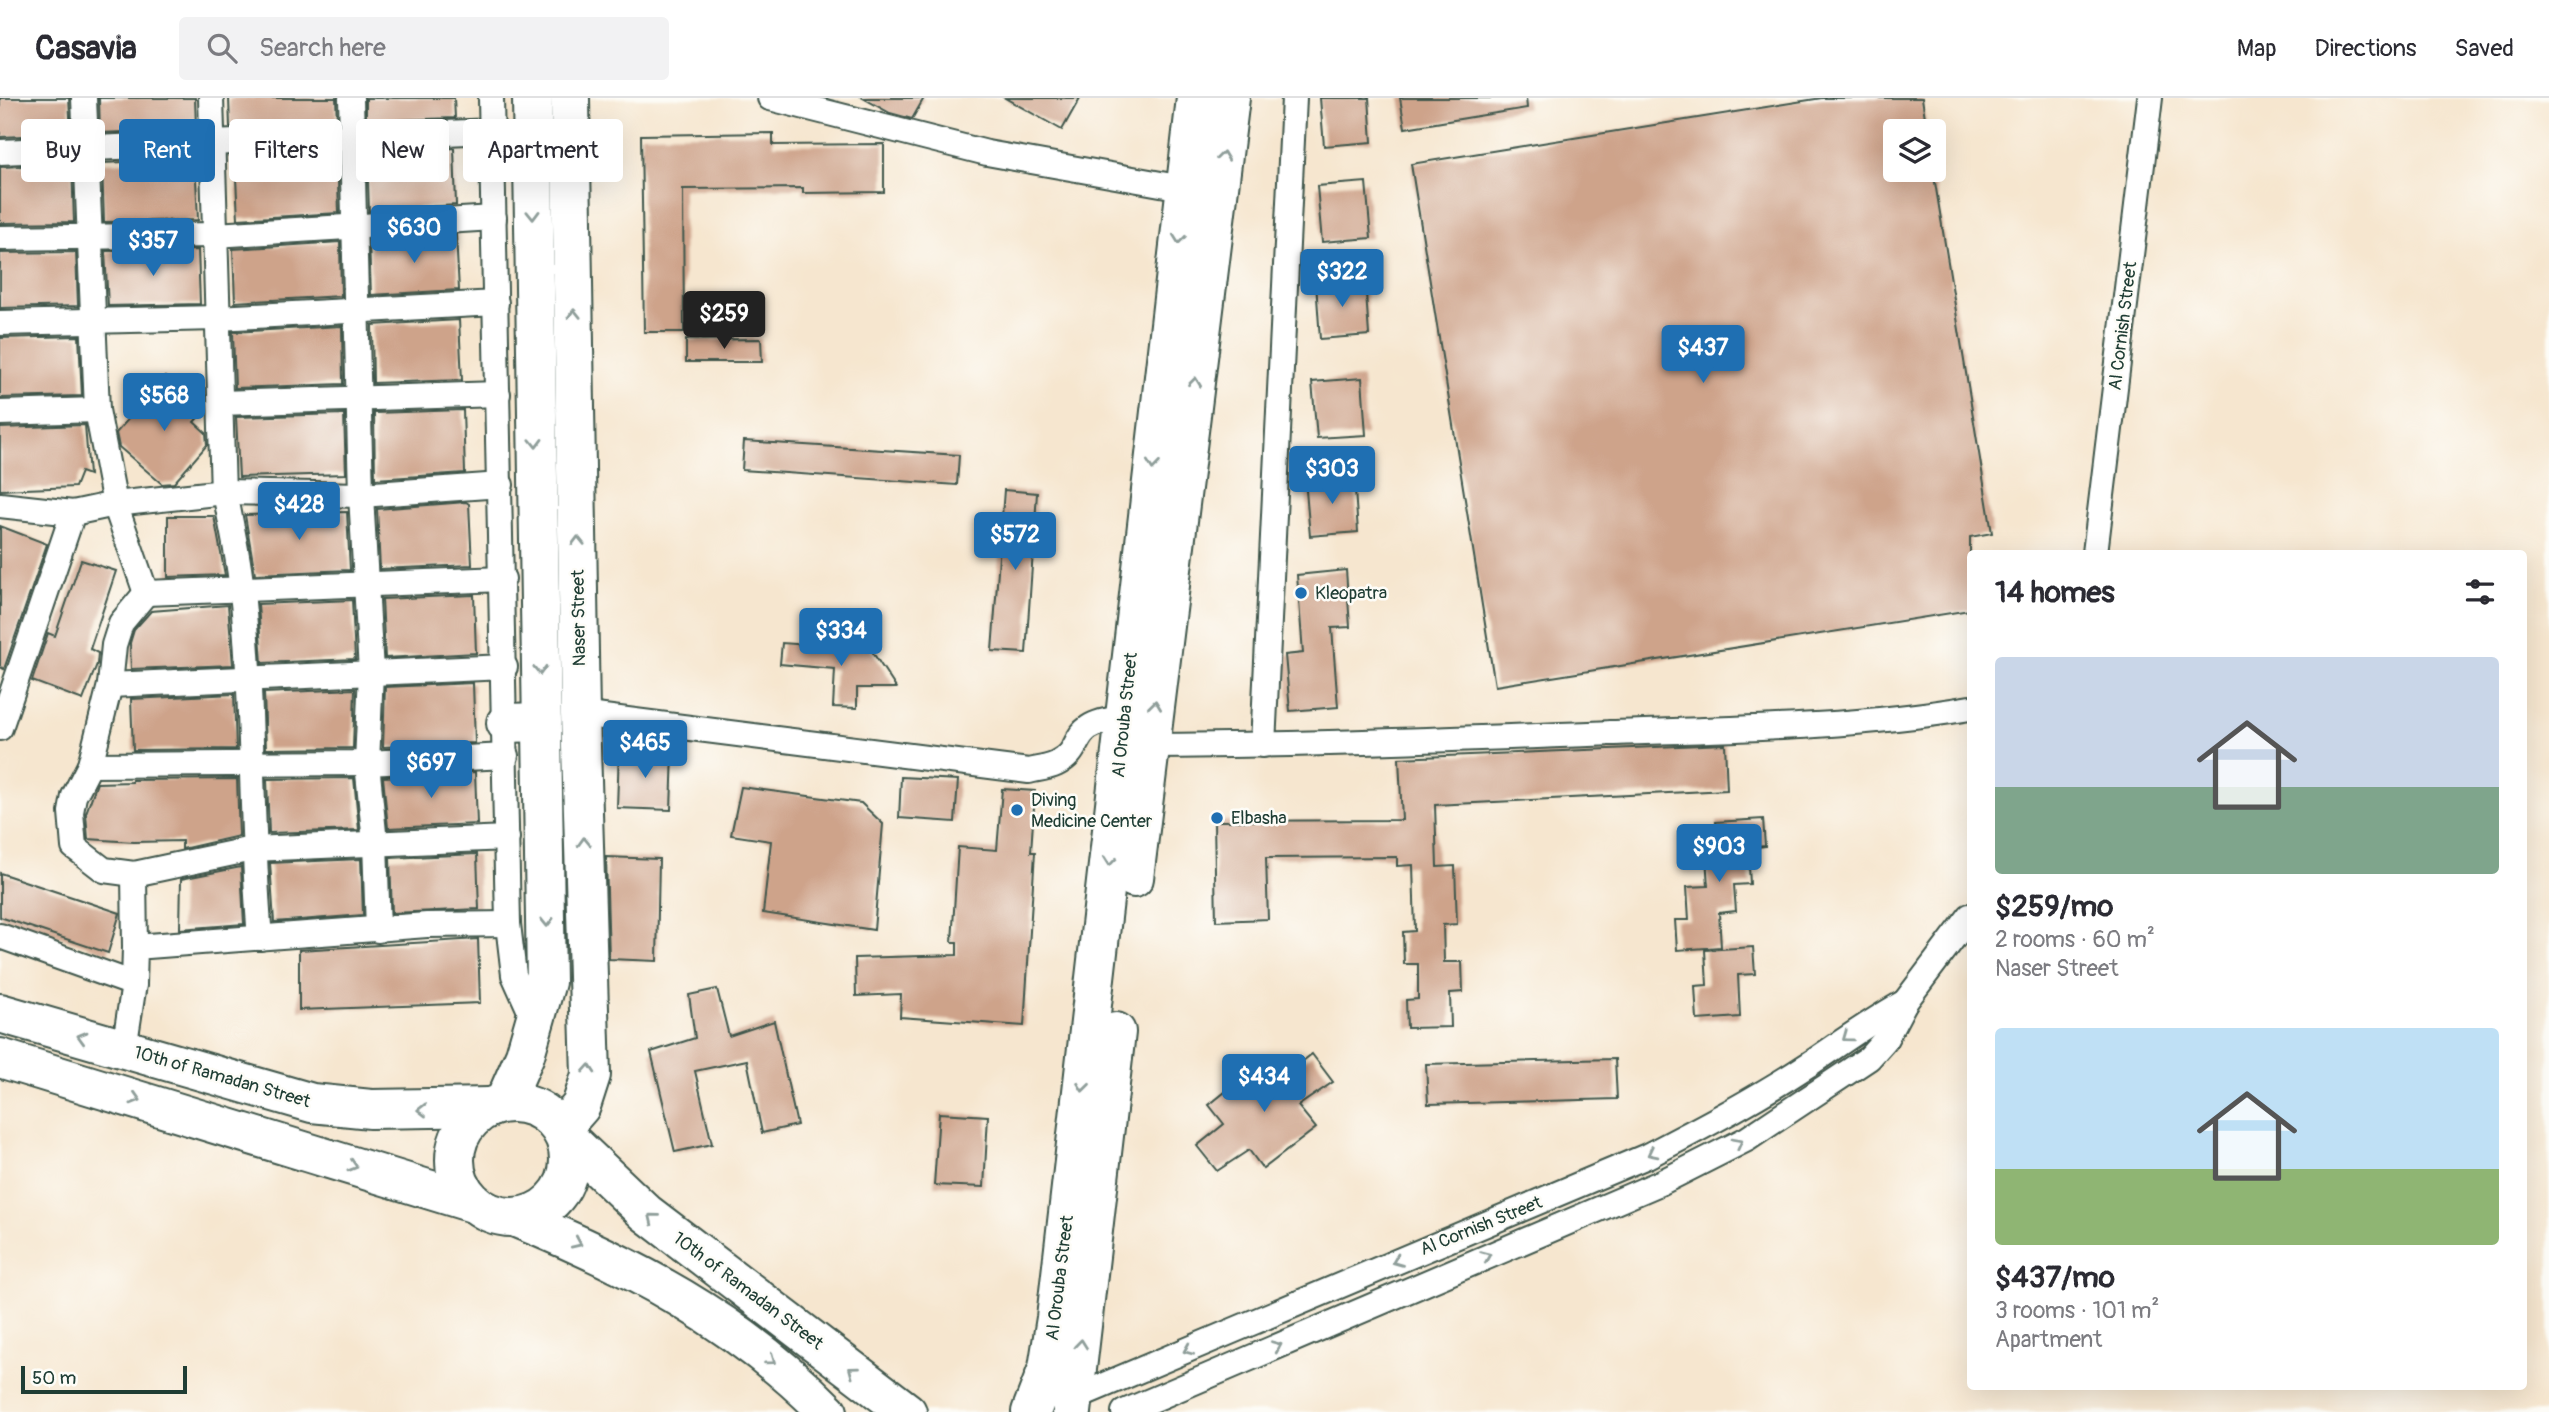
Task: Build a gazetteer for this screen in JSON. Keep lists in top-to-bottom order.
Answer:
{
  "streets": {
    "main road": ["Naser Street", "Al Orouba Street", "10th of Ramadan Street"],
    "street": ["Al Cornish Street"]
  },
  "crossings": [
    ["Al Cornish Street", "Al Orouba Street"],
    ["Naser Street", "10th of Ramadan Street"]
  ],
  "places": ["Kleopatra", "Diving Medicine Center", "Elbasha"],
  "scale_bar": "50 m",
  "page": {
    "header": "Casavia",
    "search": "Search here",
    "nav": ["Map", "Directions", "Saved"],
    "chip": [
      "Buy",
      "Rent",
      "Filters",
      "New",
      "Apartment"
    ],
    "price": [
      "$630",
      "$357",
      "$322",
      "$259",
      "$437",
      "$568",
      "$303",
      "$428",
      "$572",
      "$334",
      "$465",
      "$697",
      "$903",
      "$434"
    ],
    "heading": "14 homes",
    "list": [
      {
        "name": "$259/mo",
        "note": "2 rooms · 60 m² · Naser Street"
      },
      {
        "name": "$437/mo",
        "note": "3 rooms · 101 m² · Apartment"
      }
    ],
    "scale": "50 m"
  }
}
